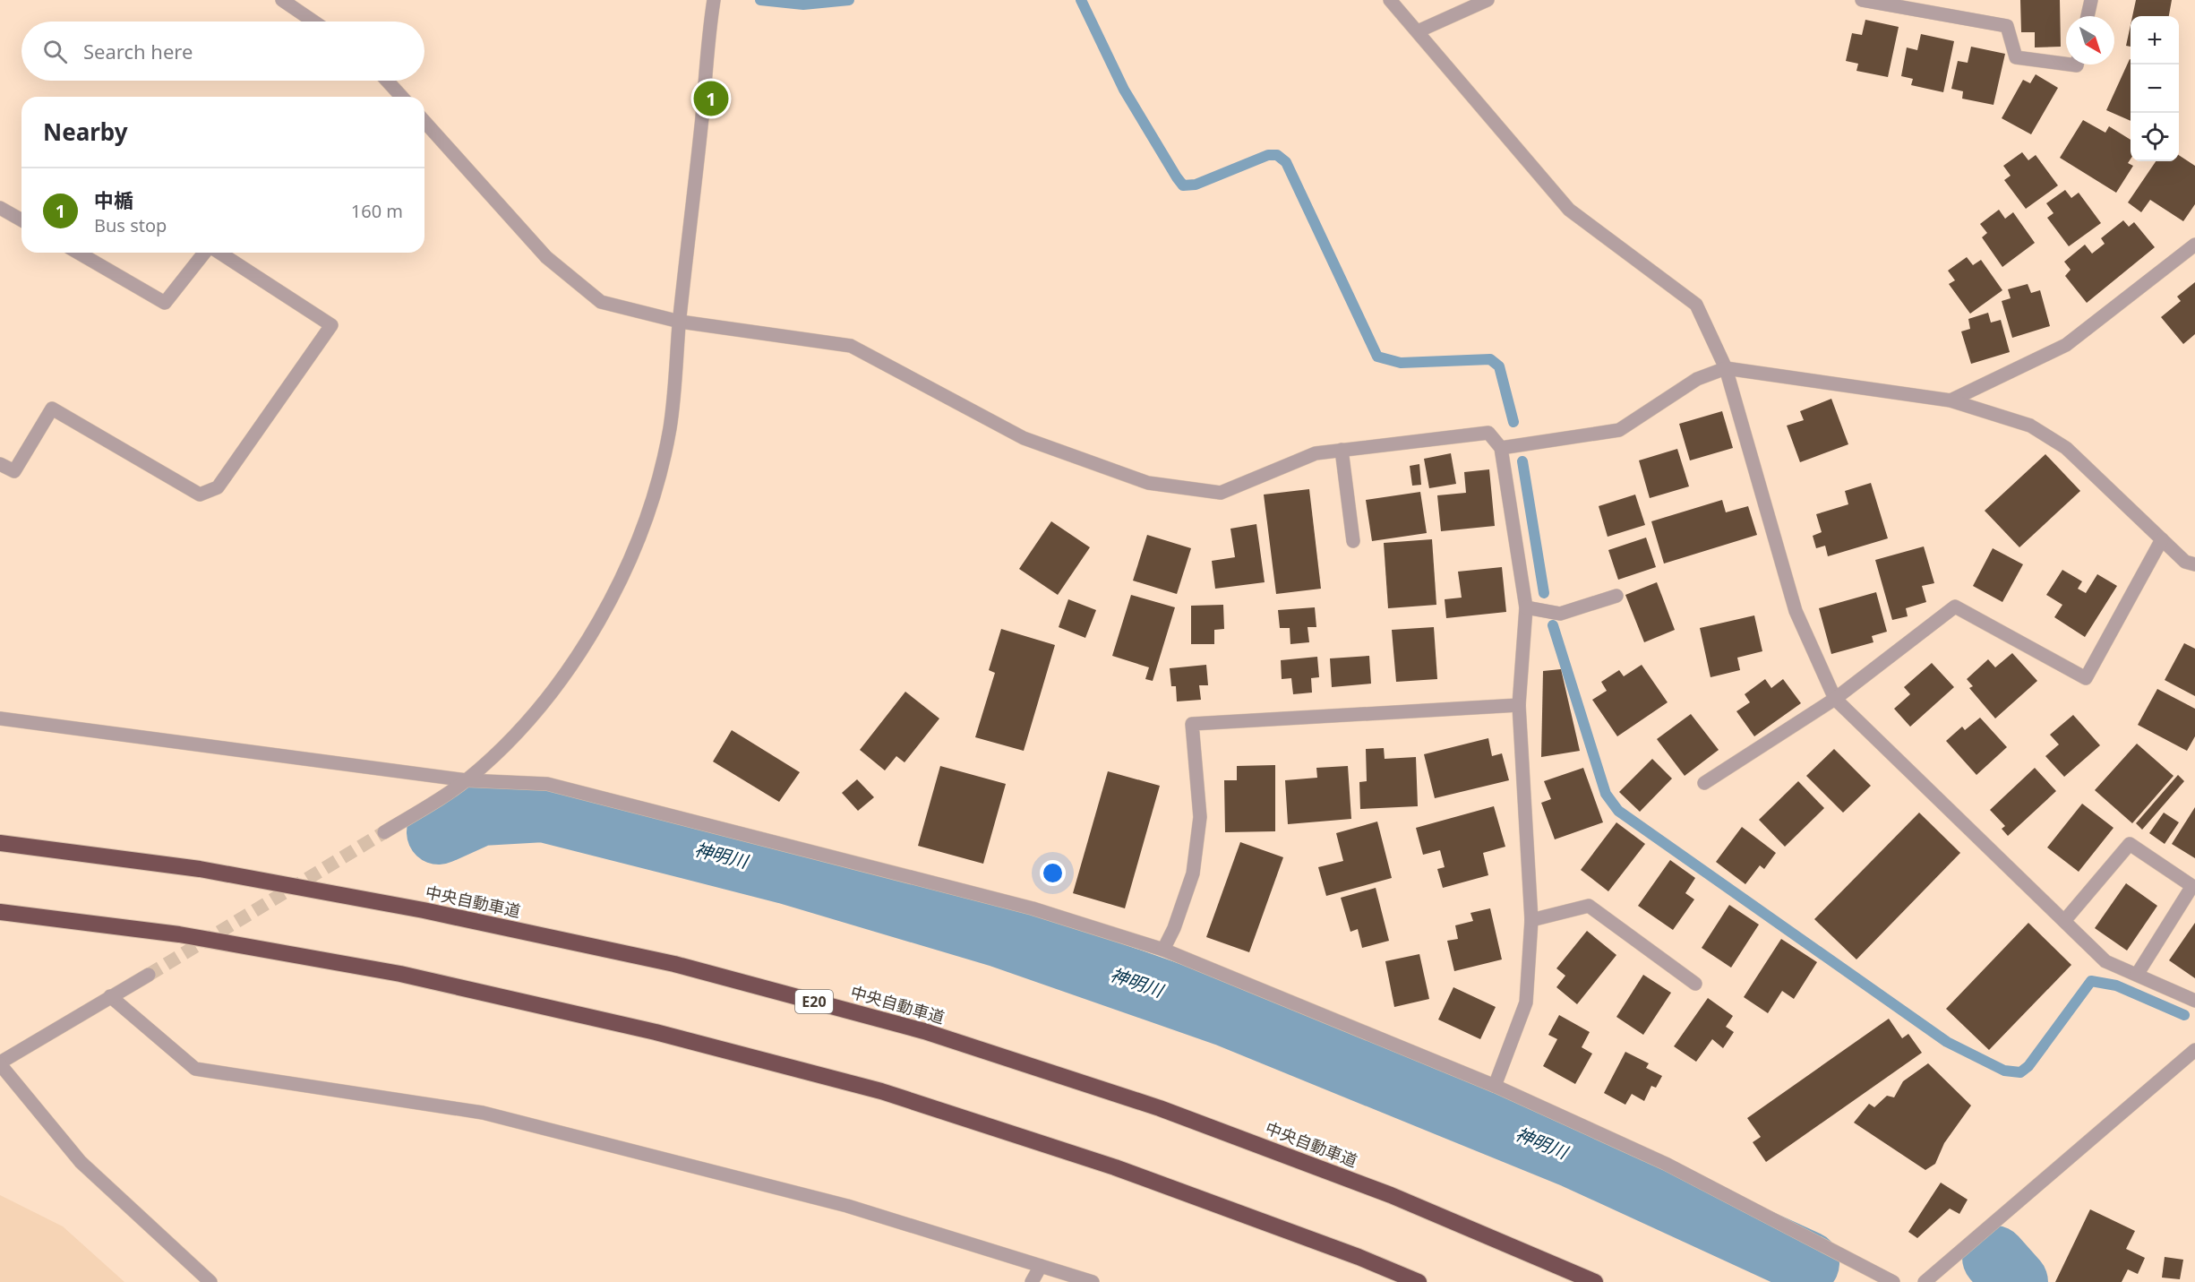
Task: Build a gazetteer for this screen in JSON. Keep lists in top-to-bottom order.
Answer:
{
  "streets": {
    "highway": ["中央自動車道", "E20"]
  },
  "water": ["神明川"],
  "north": "bottom right",
  "page": {
    "map_buttons": ["+", "−"],
    "search": "Search here",
    "pins": "1",
    "heading": "Nearby",
    "list": [
      {
        "mark": "1",
        "name": "中楯",
        "note": "Bus stop",
        "value": "160 m"
      }
    ]
  }
}
